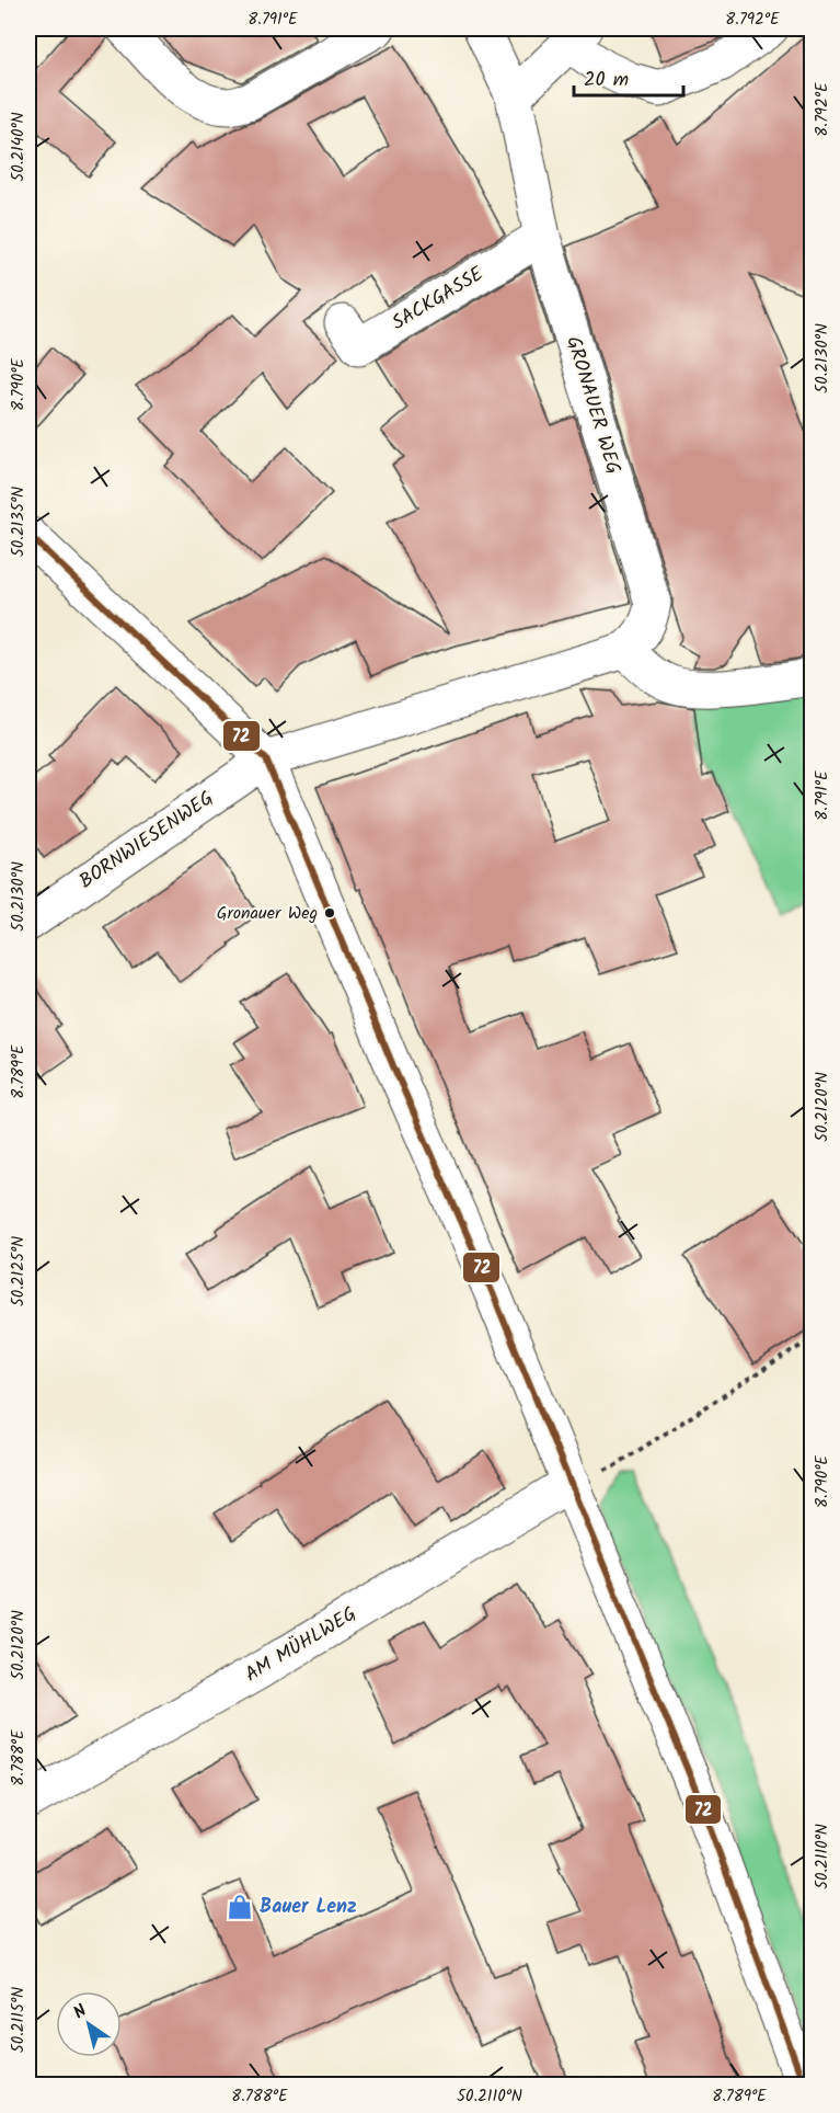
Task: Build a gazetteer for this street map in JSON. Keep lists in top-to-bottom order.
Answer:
{
  "streets": {
    "street": [
      "SACKGASSE",
      "GRONAUER WEG",
      "BORNWIESENWEG",
      "AM MÜHLWEG"
    ]
  },
  "crossings": [
    ["SACKGASSE", "GRONAUER WEG"]
  ],
  "places": {
    "other": ["Gronauer Weg"],
    "shop": ["Bauer Lenz"]
  },
  "lines": ["transit line 72"],
  "scale_bar": "20 m",
  "north": "top left",
  "coordinates": [
    "8.791°E",
    "8.792°E",
    "50.2140°N",
    "50.2130°N",
    "8.790°E",
    "50.2135°N",
    "8.789°E",
    "50.2120°N",
    "50.2125°N",
    "8.788°E",
    "50.2110°N",
    "50.2115°N"
  ]
}
